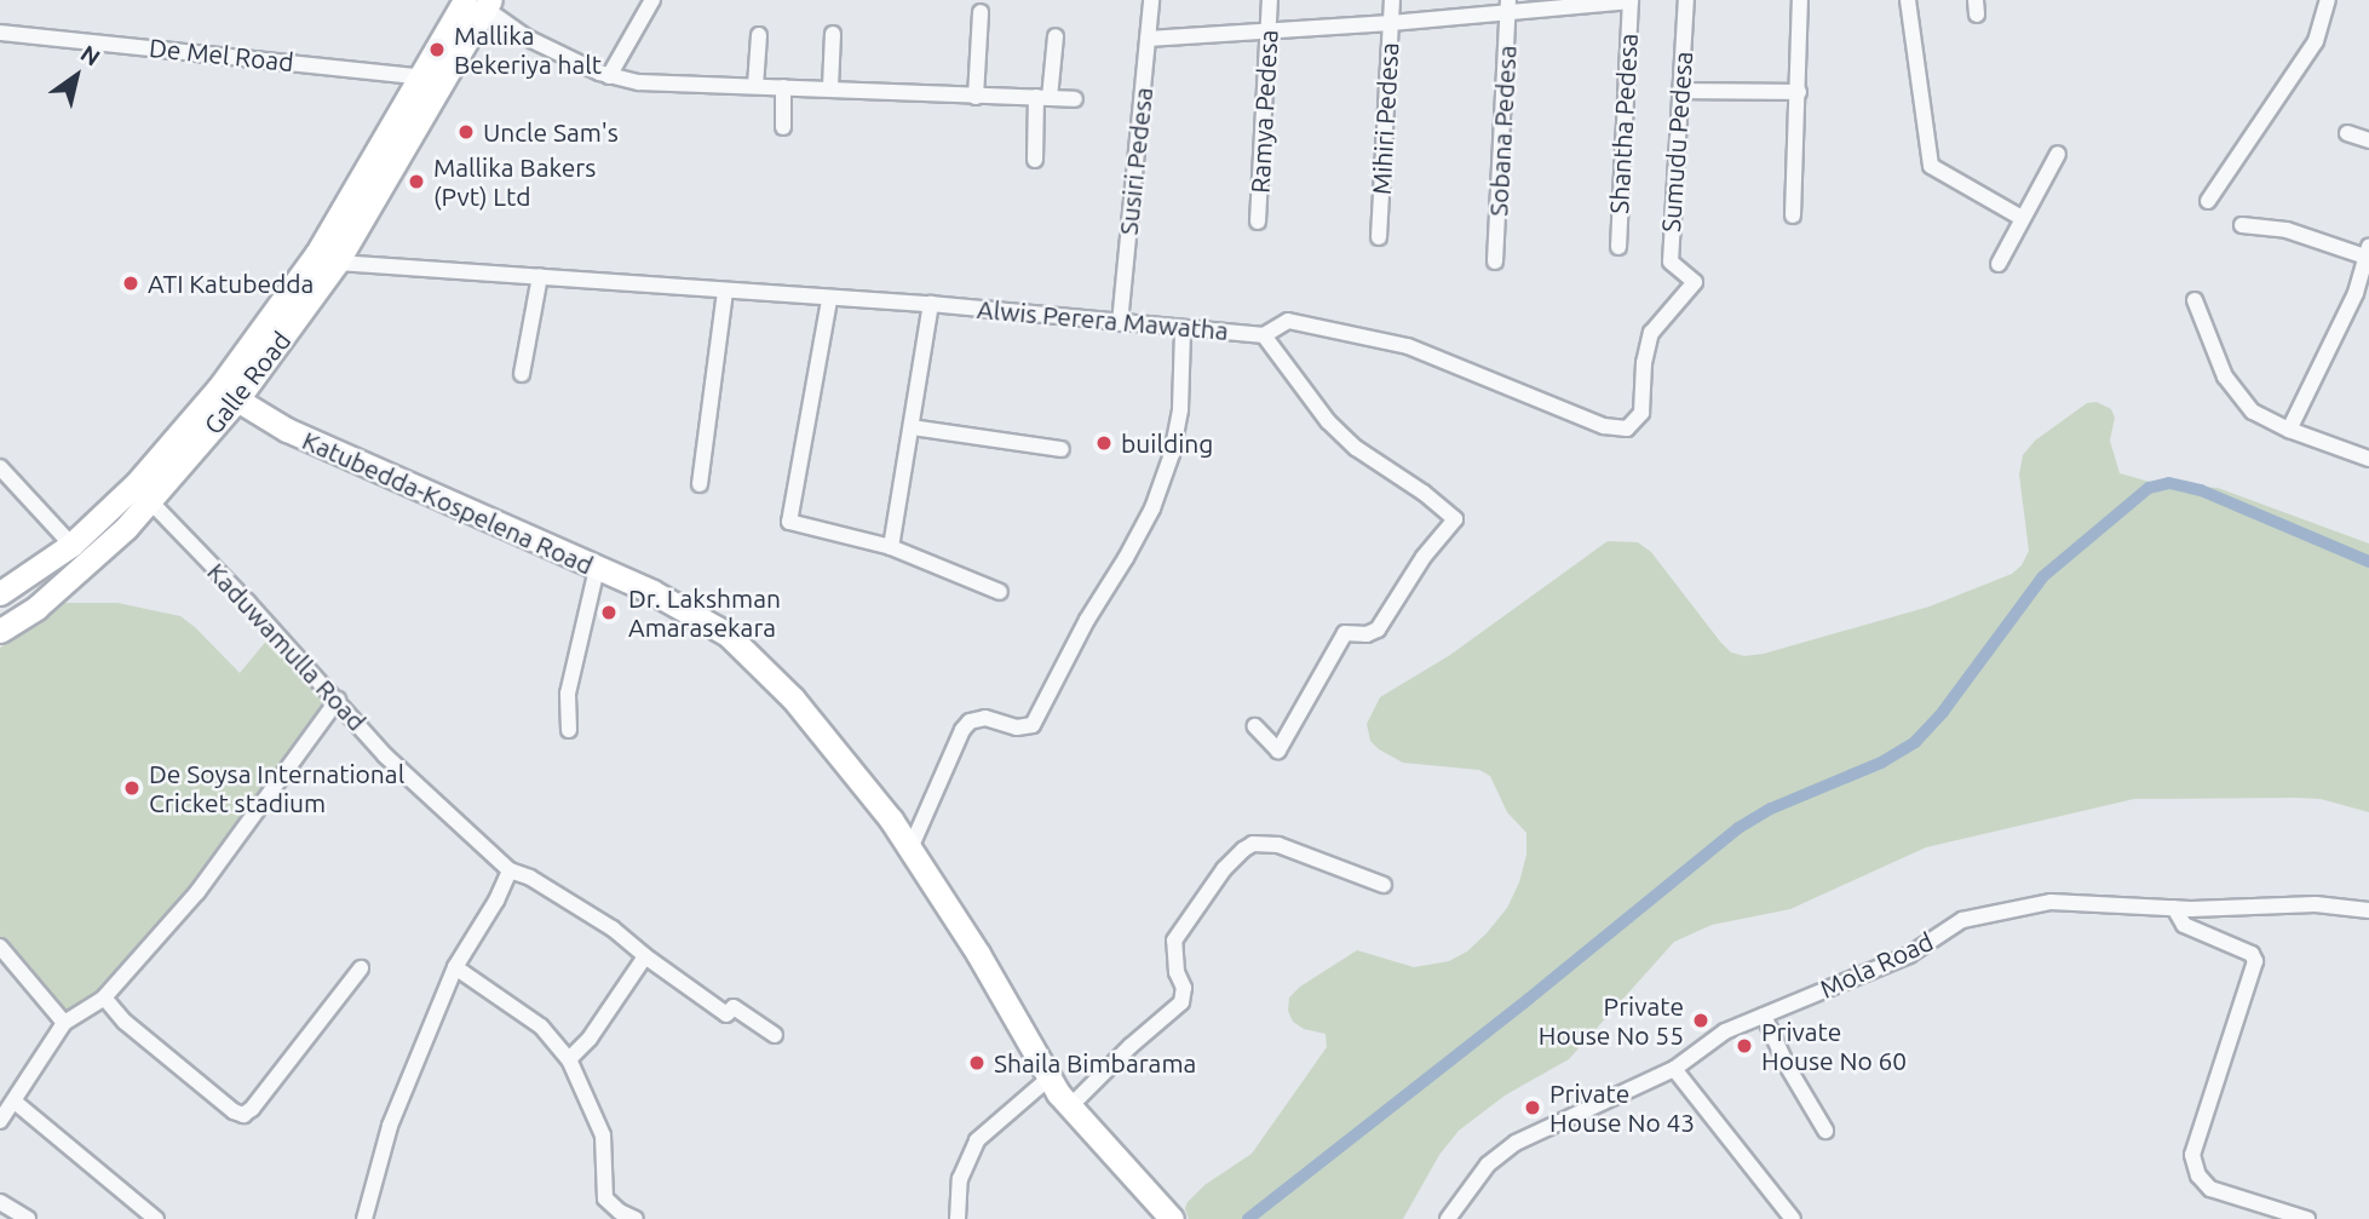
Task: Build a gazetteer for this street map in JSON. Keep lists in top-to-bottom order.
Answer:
{
  "streets": {
    "main road": ["Galle Road", "Katubedda-Kospelena Road"],
    "street": [
      "De Mel Road",
      "Ramya Pedesa",
      "Mihiri Pedesa",
      "Shantha Pedesa",
      "Sobana Pedesa",
      "Sumudu Pedesa",
      "Susiri Pedesa",
      "Alwis Perera Mawatha",
      "Kaduwamulla Road",
      "Mola Road"
    ]
  },
  "crossings": [
    ["De Mel Road", "Galle Road"],
    ["Sumudu Pedesa", "Alwis Perera Mawatha"],
    ["Susiri Pedesa", "Alwis Perera Mawatha"],
    ["Alwis Perera Mawatha", "Galle Road"],
    ["Galle Road", "Katubedda-Kospelena Road"],
    ["Galle Road", "Kaduwamulla Road"]
  ],
  "places": [
    "Mallika Bekeriya halt",
    "Uncle Sam's",
    "Mallika Bakers (Pvt) Ltd",
    "ATI Katubedda",
    "building",
    "Dr. Lakshman Amarasekara",
    "De Soysa International Cricket stadium",
    "Private House No 55",
    "Private House No 60",
    "Shaila Bimbarama",
    "Private House No 43"
  ],
  "north": "top right"
}
